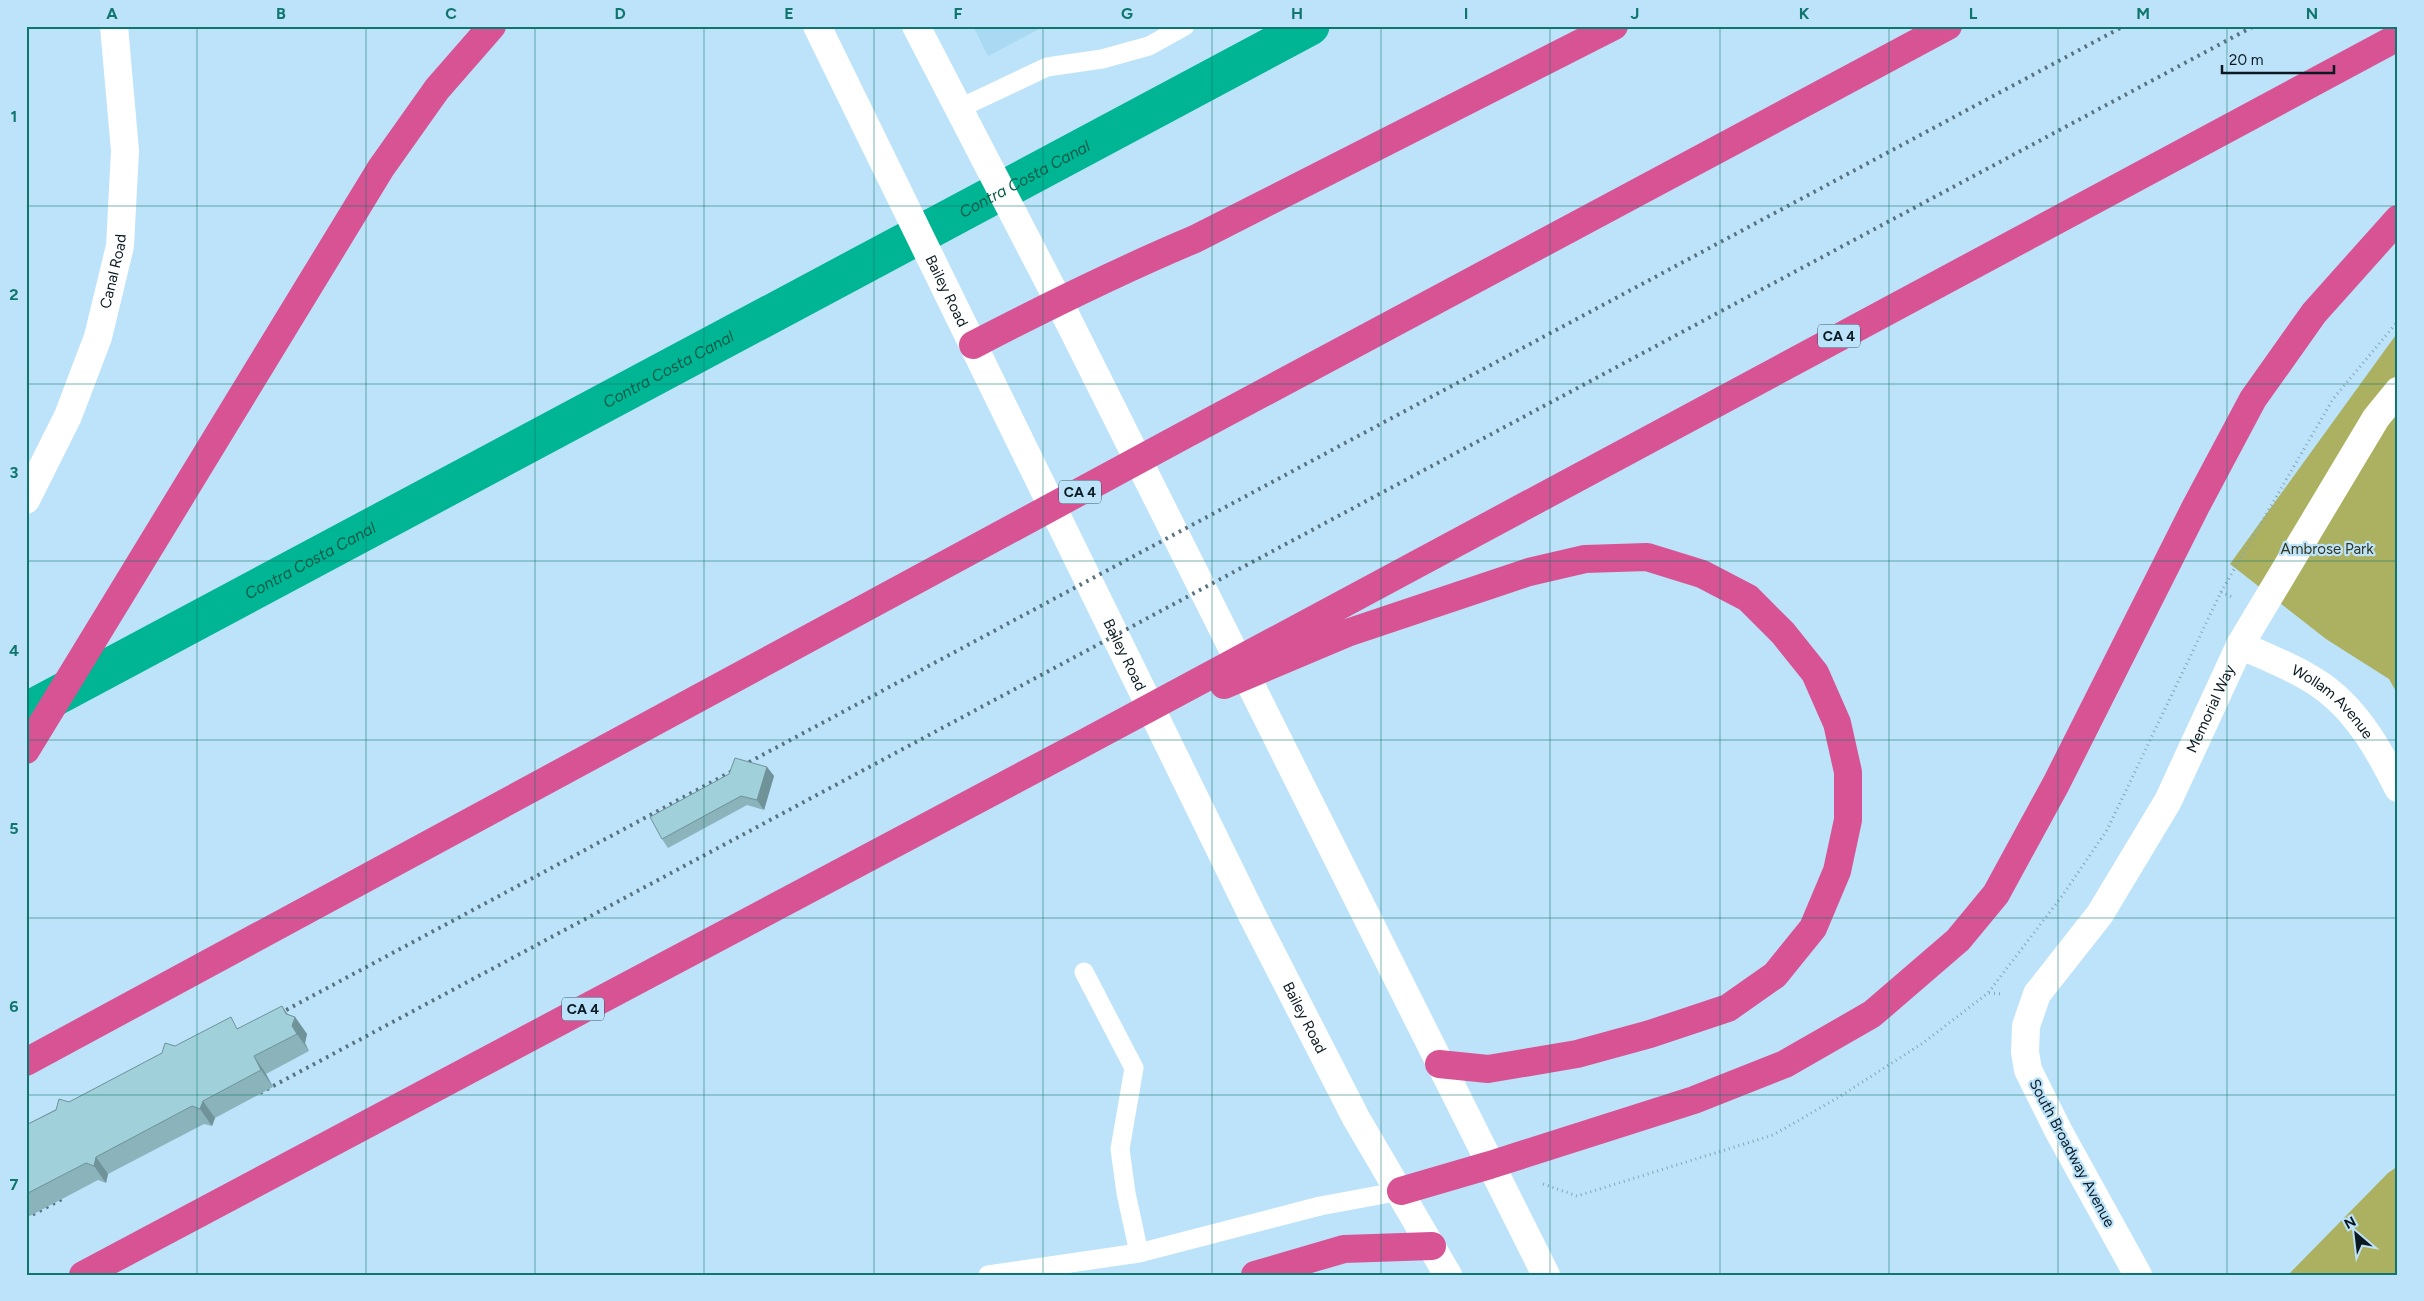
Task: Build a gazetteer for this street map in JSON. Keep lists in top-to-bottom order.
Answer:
{
  "streets": {
    "highway": ["CA 4"],
    "main road": [
      "Canal Road",
      "Bailey Road",
      "Wollam Avenue",
      "Memorial Way",
      "South Broadway Avenue"
    ]
  },
  "crossings": [
    ["Wollam Avenue", "Memorial Way"],
    ["Memorial Way", "South Broadway Avenue"]
  ],
  "water": ["Contra Costa Canal"],
  "parks": ["Ambrose Park"],
  "scale_bar": "20 m",
  "north": "top left",
  "grid": {
    "columns": [
      "A",
      "B",
      "C",
      "D",
      "E",
      "F",
      "G",
      "H",
      "I",
      "J",
      "K",
      "L",
      "M",
      "N"
    ],
    "rows": [
      "1",
      "2",
      "3",
      "4",
      "5",
      "6",
      "7"
    ]
  }
}
